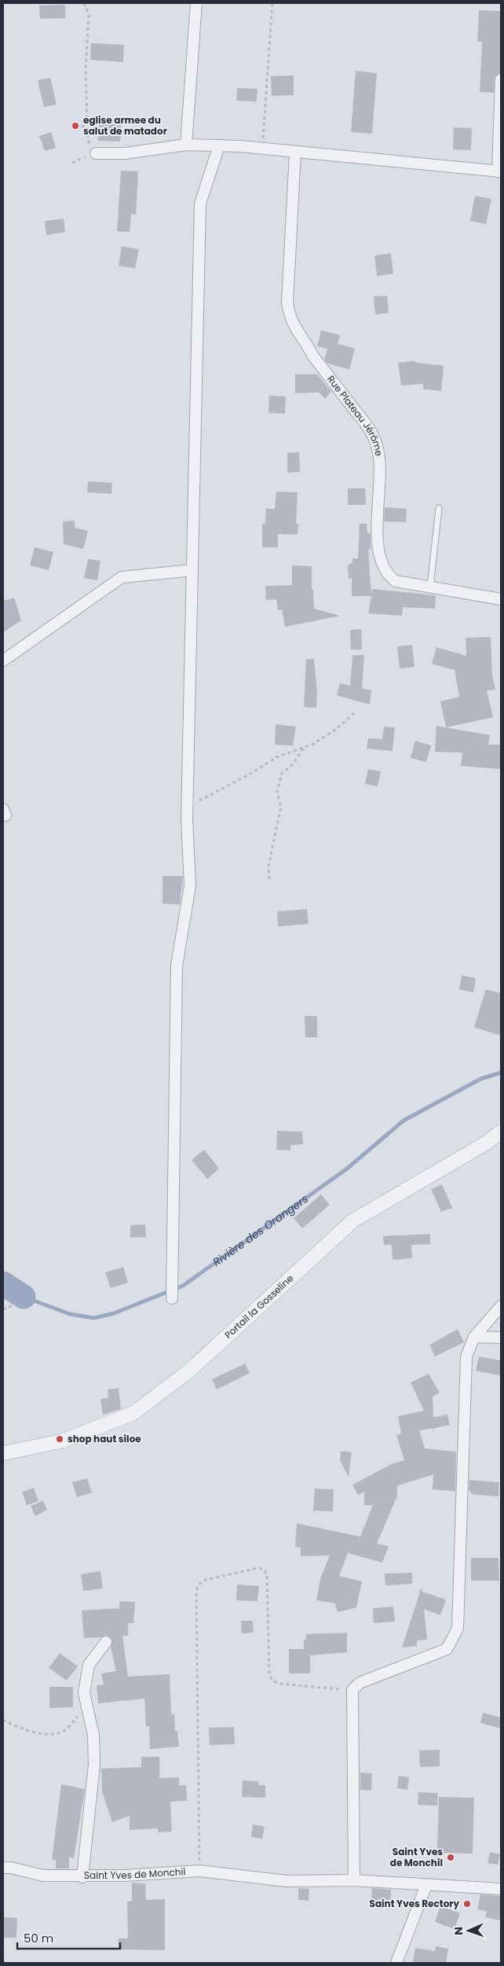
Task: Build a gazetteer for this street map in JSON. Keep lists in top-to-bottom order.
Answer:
{
  "streets": {
    "street": ["Rue Plateau Jérôme", "Portail la Gosseline", "Saint Yves de Monchil"]
  },
  "water": ["Rivière des Orangers"],
  "places": [
    "eglise armee du salut de matador",
    "shop haut siloe",
    "Saint Yves de Monchil",
    "Saint Yves Rectory"
  ],
  "scale_bar": "50 m",
  "north": "left"
}
